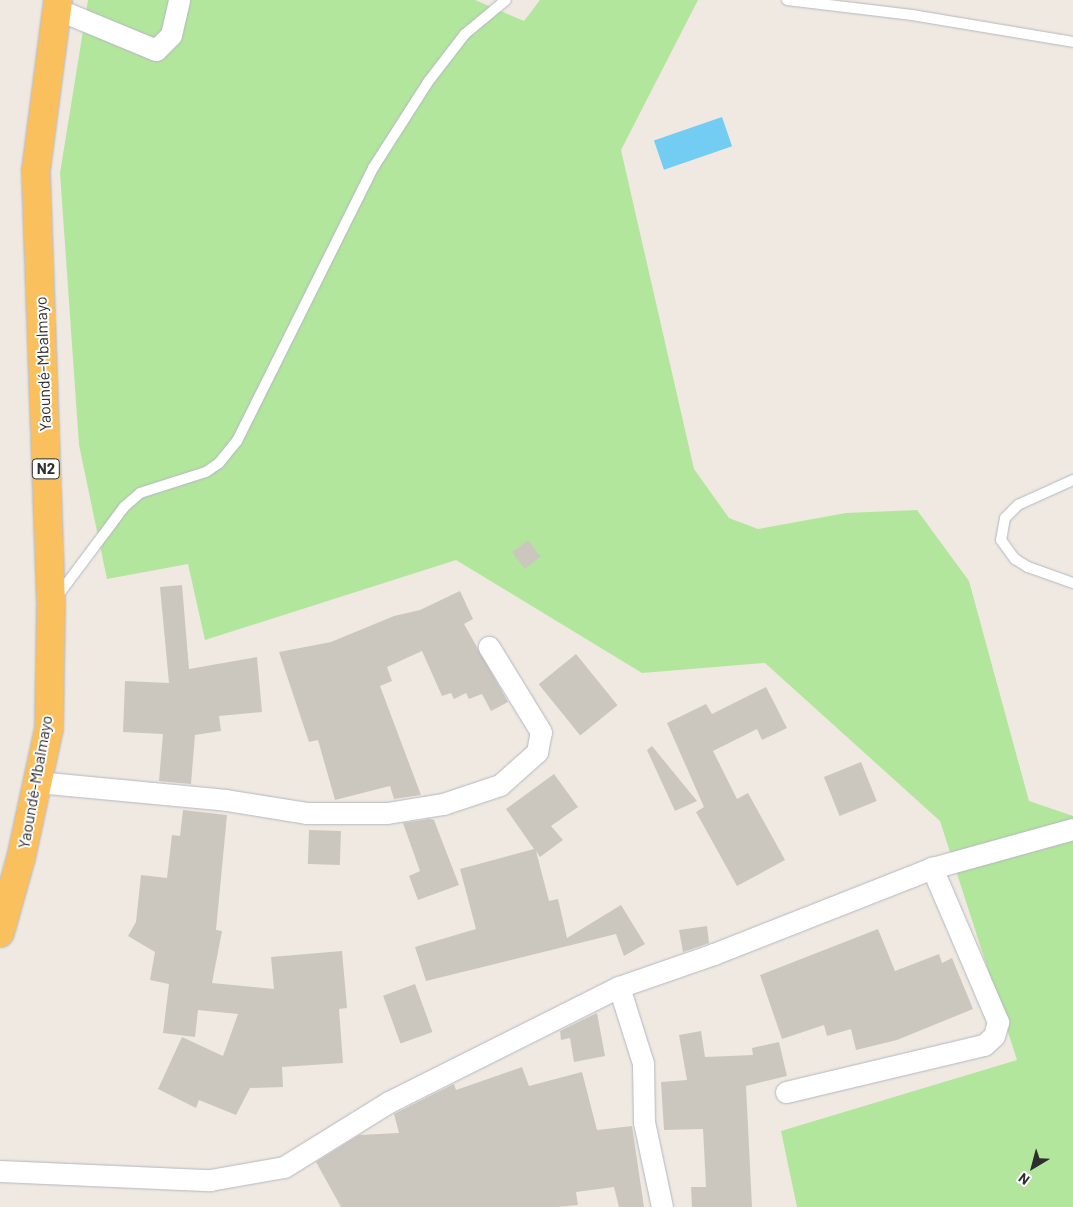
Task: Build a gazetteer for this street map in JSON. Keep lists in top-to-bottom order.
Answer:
{
  "streets": {
    "highway": ["Yaoundé-Mbalmayo", "N2"]
  },
  "north": "bottom left"
}
